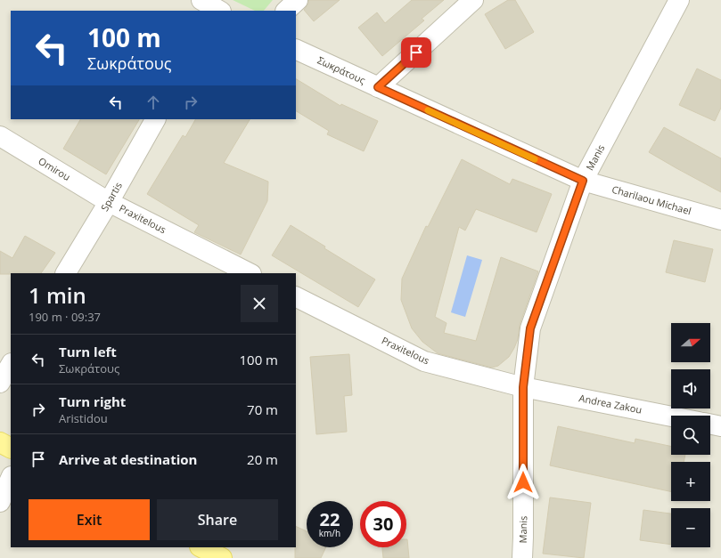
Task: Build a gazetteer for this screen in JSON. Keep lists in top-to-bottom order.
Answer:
{
  "streets": {
    "street": [
      "Σωκράτους",
      "Manis",
      "Omirou",
      "Spartis",
      "Charilaou Michael",
      "Praxitelous",
      "Andrea Zakou"
    ]
  },
  "crossings": [
    ["Σωκράτους", "Manis"],
    ["Σωκράτους", "Charilaou Michael"],
    ["Manis", "Charilaou Michael"],
    ["Manis", "Praxitelous"],
    ["Manis", "Andrea Zakou"],
    ["Omirou", "Spartis"],
    ["Omirou", "Praxitelous"],
    ["Spartis", "Praxitelous"],
    ["Praxitelous", "Andrea Zakou"]
  ],
  "north": "right",
  "page": {
    "turn": ["100 m", "Σωκράτους"],
    "heading": ["1 min", "190 m · 09:37"],
    "map_buttons": ["+", "−"],
    "list": [
      {
        "name": "Turn left",
        "note": "Σωκράτους",
        "value": "100 m"
      },
      {
        "name": "Turn right",
        "note": "Aristidou",
        "value": "70 m"
      },
      {
        "name": "Arrive at destination",
        "value": "20 m"
      }
    ],
    "buttons": ["Exit", "Share"],
    "speed": "22 km/h",
    "limit": "30"
  }
}
